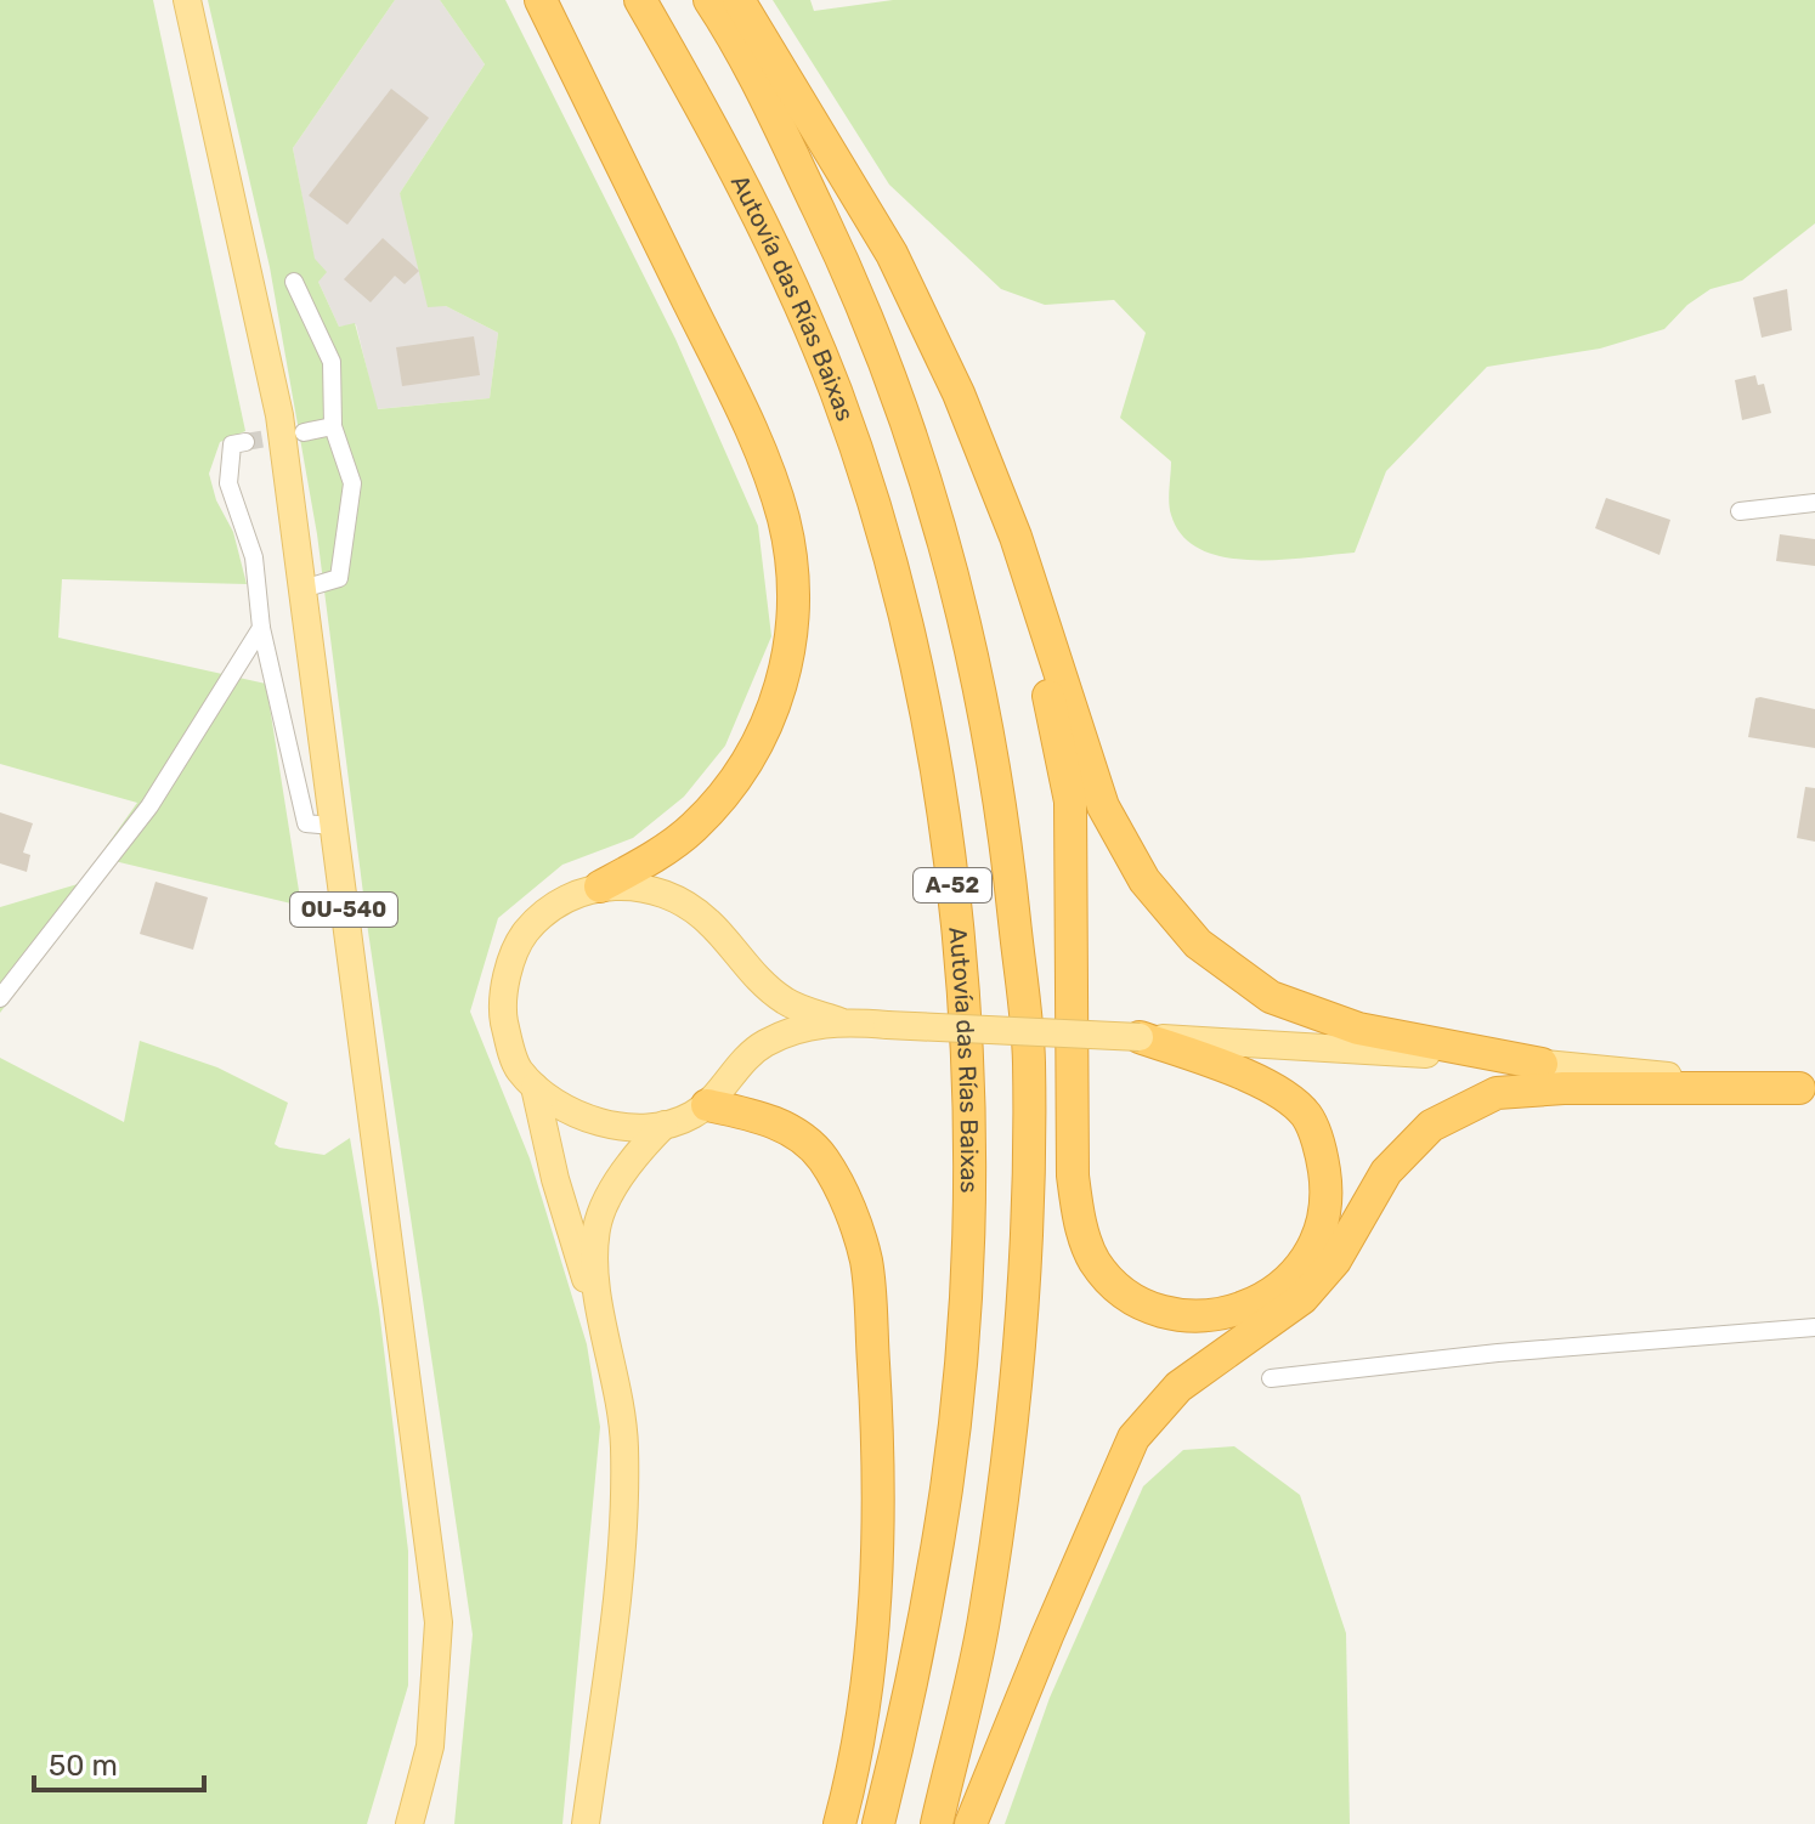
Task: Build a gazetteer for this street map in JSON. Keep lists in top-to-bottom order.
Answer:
{
  "streets": {
    "highway": ["Autovía das Rías Baixas", "A-52"],
    "main road": ["OU-540"]
  },
  "scale_bar": "50 m"
}
